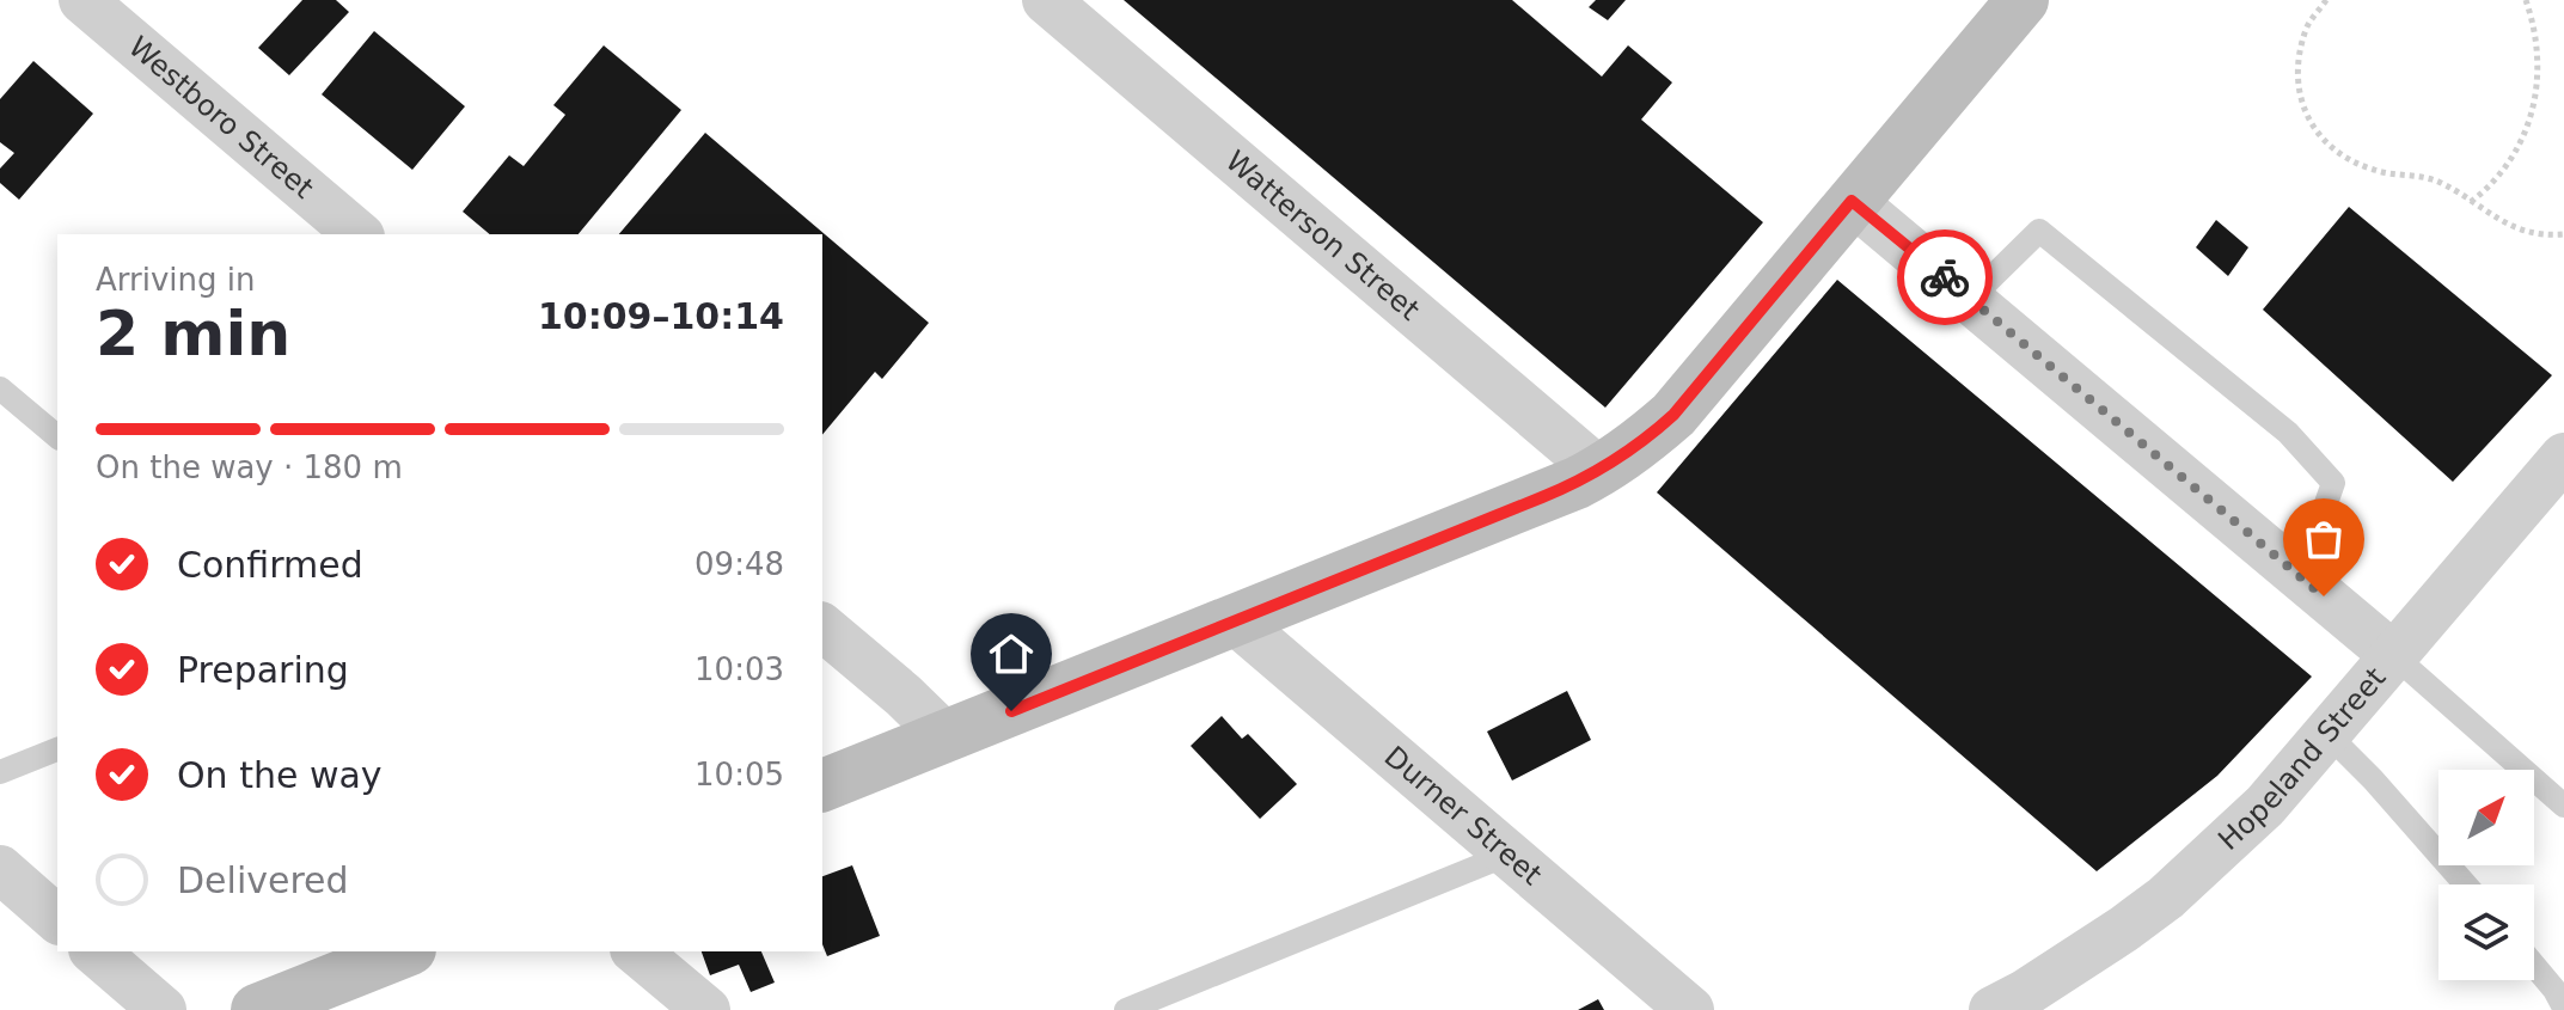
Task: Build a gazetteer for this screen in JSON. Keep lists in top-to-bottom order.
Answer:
{
  "streets": {
    "street": [
      "Westboro Street",
      "Watterson Street",
      "Hopeland Street",
      "Durner Street"
    ]
  },
  "north": "top right",
  "page": {
    "heading": ["2 min", "Arriving in", "10:09–10:14"],
    "bar": "On the way · 180 m",
    "list": [
      ["Confirmed", "09:48"],
      ["Preparing", "10:03"],
      ["On the way", "10:05"],
      "Delivered"
    ]
  }
}
